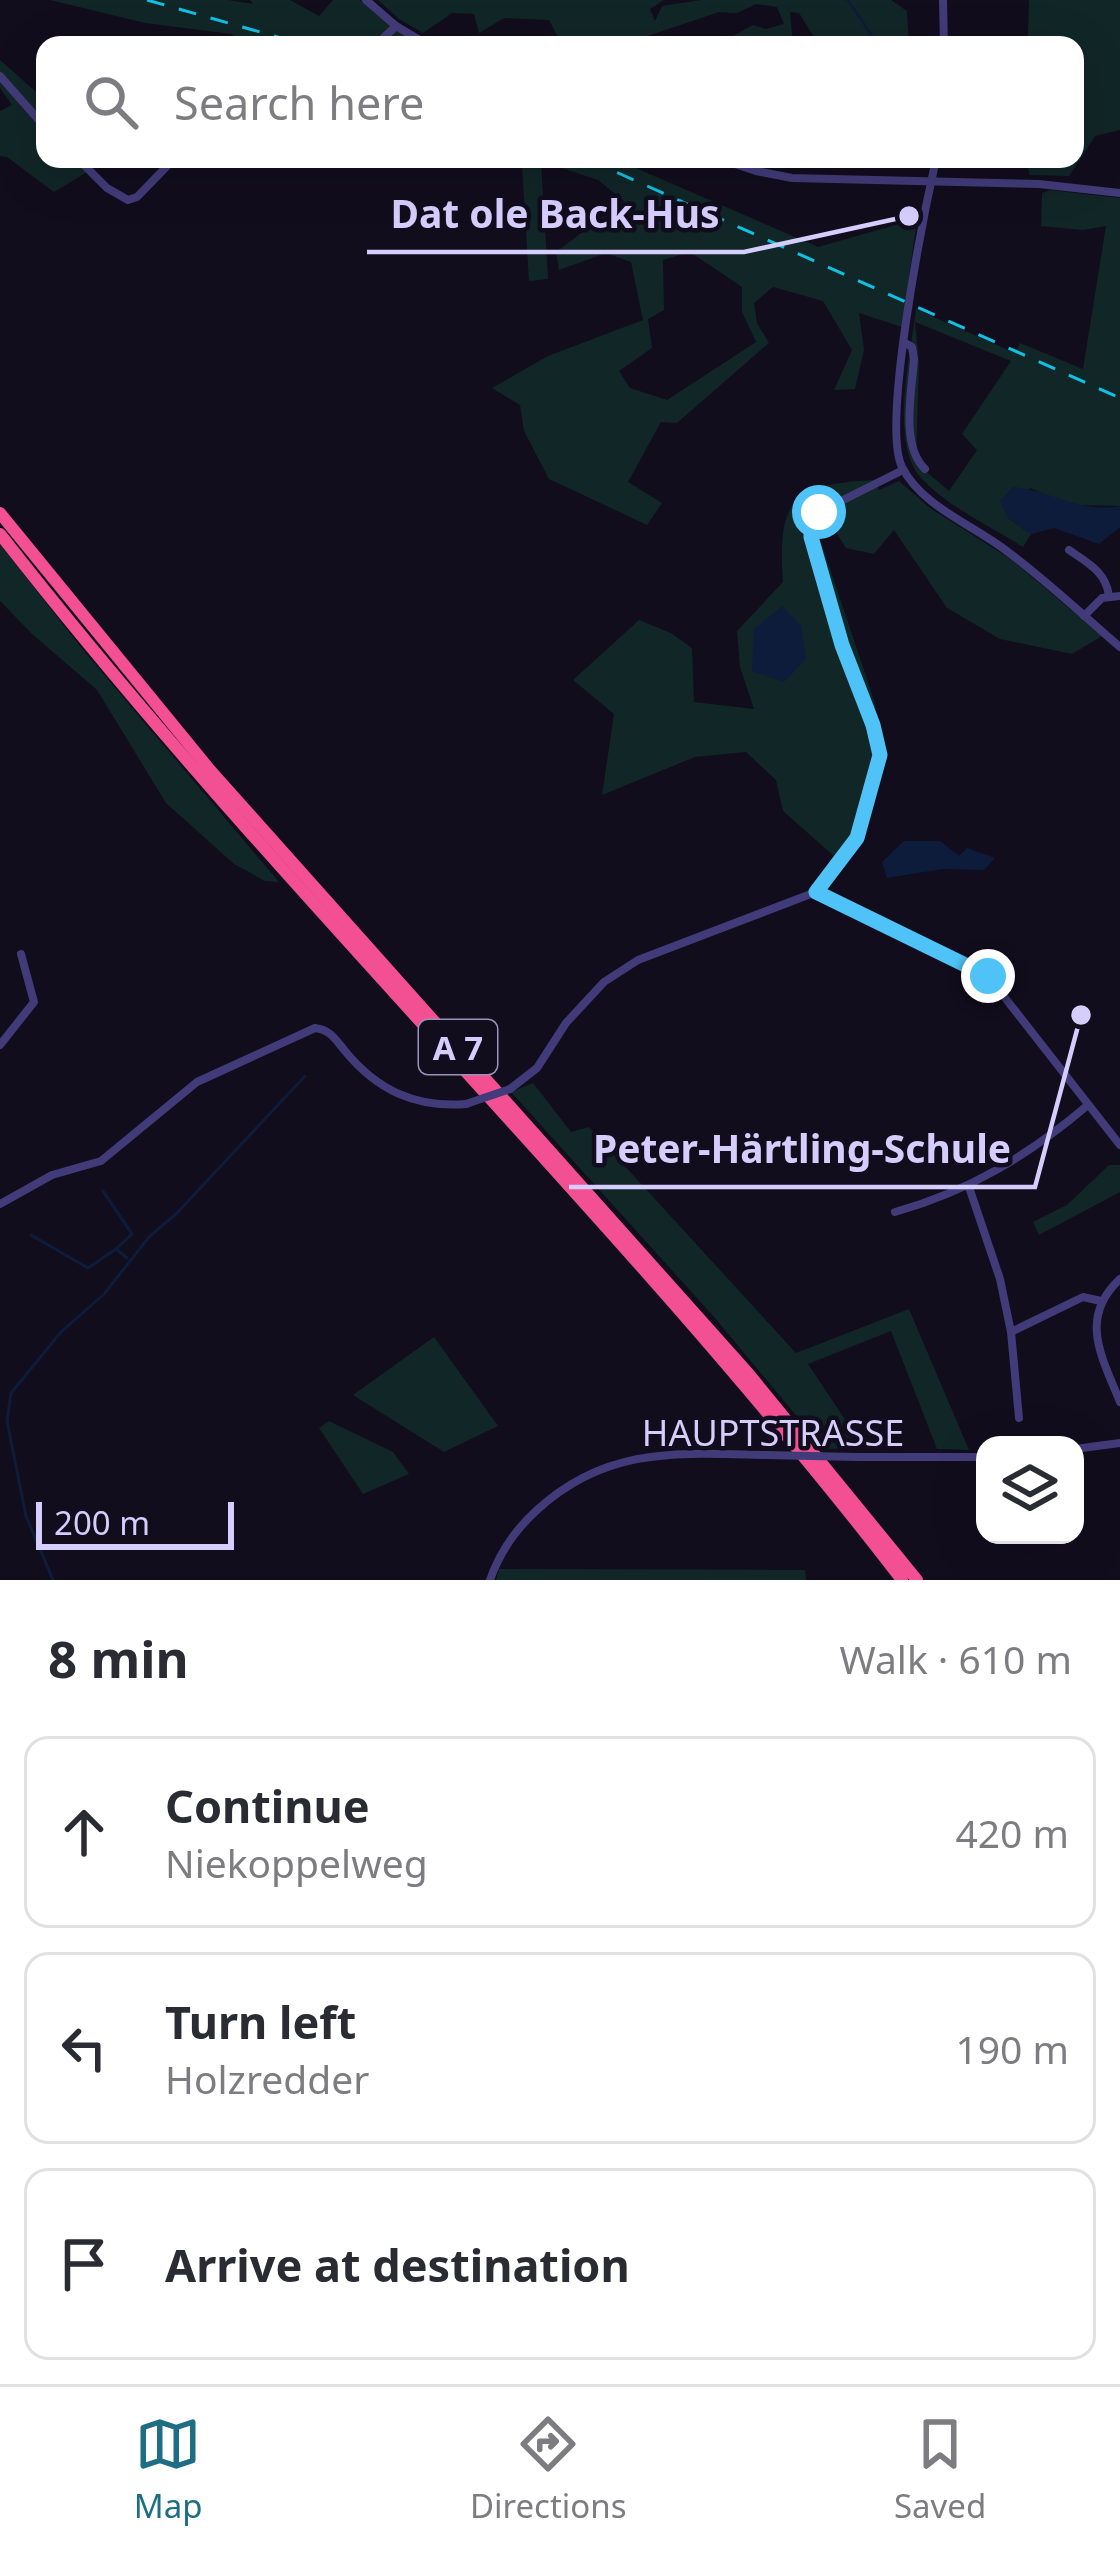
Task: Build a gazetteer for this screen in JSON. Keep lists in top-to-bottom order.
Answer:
{
  "streets": {
    "highway": ["A 7"],
    "street": ["HAUPTSTRASSE"]
  },
  "places": ["Dat ole Back-Hus", "Peter-Härtling-Schule"],
  "scale_bar": "200 m",
  "page": {
    "search": "Search here",
    "scale": "200 m",
    "heading": ["8 min", "Walk · 610 m"],
    "list": [
      ["Continue", "Niekoppelweg", "420 m"],
      ["Turn left", "Holzredder", "190 m"],
      "Arrive at destination"
    ],
    "nav": ["Map", "Directions", "Saved"]
  }
}
